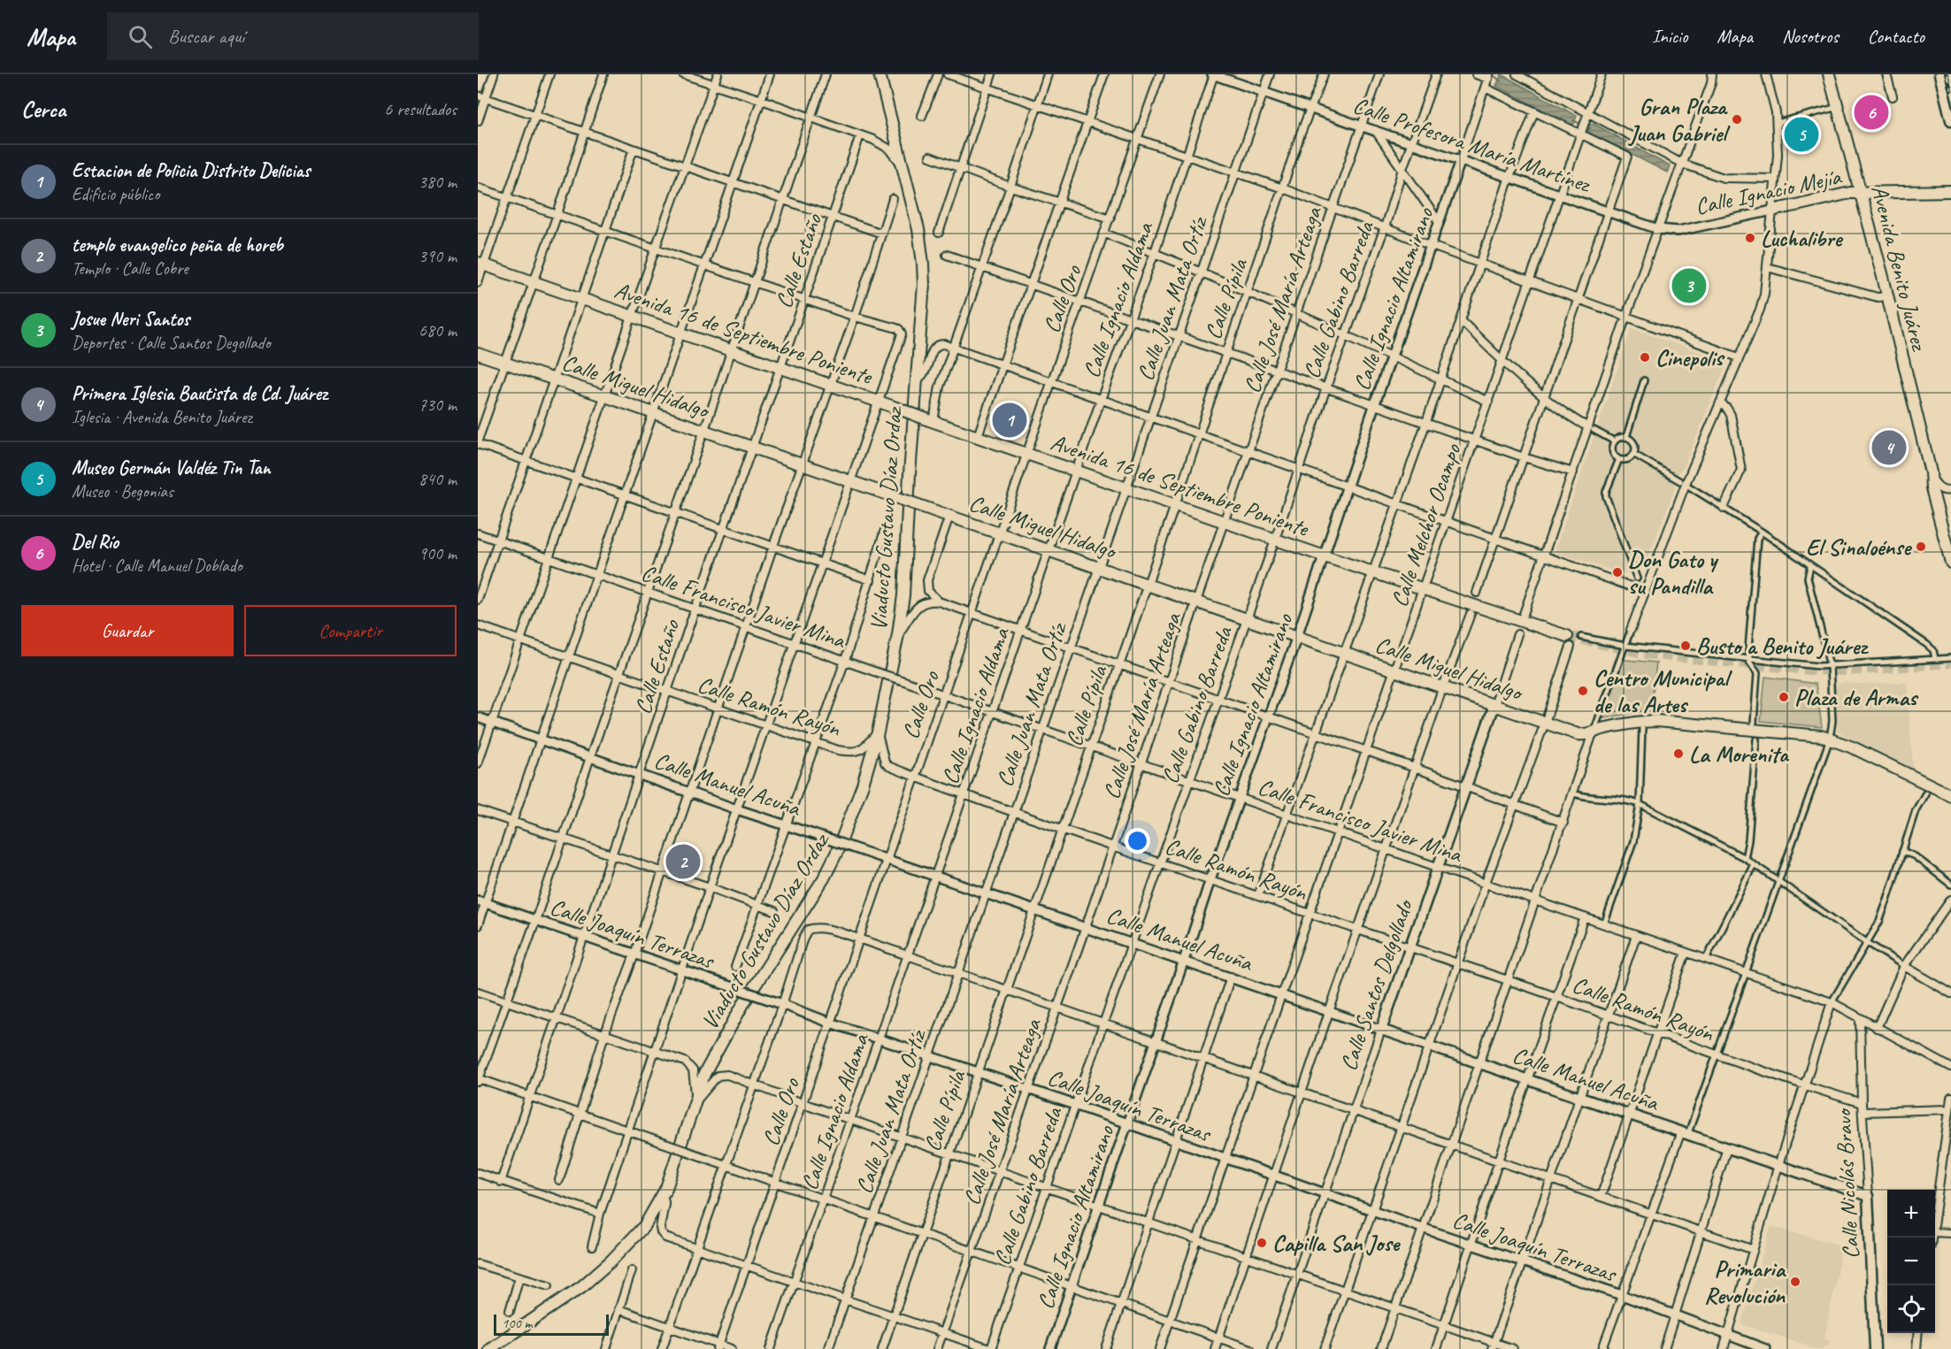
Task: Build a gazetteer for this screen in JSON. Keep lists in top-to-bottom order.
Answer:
{
  "streets": {
    "main road": [
      "Calle Ignacio Mejía",
      "Avenida Benito Juárez",
      "Avenida 16 de Septiembre Poniente",
      "Calle Miguel Hidalgo",
      "Viaducto Gustavo Díaz Ordaz",
      "Calle Manuel Acuña",
      "Calle Santos Delgollado",
      "Calle Nicolás Bravo"
    ],
    "street": [
      "Calle Profesora María Martínez",
      "Calle Estaño",
      "Calle Oro",
      "Calle Juan Mata Ortíz",
      "Calle Pípila",
      "Calle Ignacio Altamirano",
      "Calle Ignacio Aldama",
      "Calle José María Arteaga",
      "Calle Gabino Barreda",
      "Calle Melchor Ocampo",
      "Calle Francisco Javier Mina",
      "Calle Ramón Rayón",
      "Calle Joaquín Terrazas"
    ]
  },
  "crossings": [
    ["Calle Profesora María Martínez", "Calle Ignacio Mejía"],
    ["Calle Profesora María Martínez", "Calle Juan Mata Ortíz"],
    ["Calle Profesora María Martínez", "Calle Pípila"],
    ["Calle Profesora María Martínez", "Calle Ignacio Altamirano"],
    ["Calle Profesora María Martínez", "Calle Ignacio Aldama"],
    ["Calle Profesora María Martínez", "Calle José María Arteaga"],
    ["Calle Profesora María Martínez", "Calle Gabino Barreda"],
    ["Calle Profesora María Martínez", "Calle Melchor Ocampo"],
    ["Calle Ignacio Mejía", "Avenida Benito Juárez"],
    ["Calle Estaño", "Avenida 16 de Septiembre Poniente"],
    ["Calle Estaño", "Calle Miguel Hidalgo"],
    ["Calle Estaño", "Calle Francisco Javier Mina"],
    ["Calle Estaño", "Calle Ramón Rayón"],
    ["Calle Estaño", "Calle Manuel Acuña"],
    ["Calle Estaño", "Calle Joaquín Terrazas"],
    ["Calle Oro", "Avenida 16 de Septiembre Poniente"],
    ["Calle Oro", "Calle Miguel Hidalgo"],
    ["Calle Oro", "Calle Francisco Javier Mina"],
    ["Calle Oro", "Calle Ramón Rayón"],
    ["Calle Oro", "Calle Manuel Acuña"],
    ["Calle Oro", "Calle Joaquín Terrazas"],
    ["Calle Juan Mata Ortíz", "Avenida 16 de Septiembre Poniente"],
    ["Calle Juan Mata Ortíz", "Calle Miguel Hidalgo"],
    ["Calle Juan Mata Ortíz", "Calle Francisco Javier Mina"],
    ["Calle Juan Mata Ortíz", "Calle Ramón Rayón"],
    ["Calle Juan Mata Ortíz", "Calle Manuel Acuña"],
    ["Calle Juan Mata Ortíz", "Calle Joaquín Terrazas"],
    ["Calle Pípila", "Avenida 16 de Septiembre Poniente"],
    ["Calle Pípila", "Calle Miguel Hidalgo"],
    ["Calle Pípila", "Calle Francisco Javier Mina"],
    ["Calle Pípila", "Calle Ramón Rayón"],
    ["Calle Pípila", "Calle Manuel Acuña"],
    ["Calle Pípila", "Calle Joaquín Terrazas"],
    ["Calle Ignacio Altamirano", "Avenida 16 de Septiembre Poniente"],
    ["Calle Ignacio Altamirano", "Calle Miguel Hidalgo"],
    ["Calle Ignacio Altamirano", "Calle Francisco Javier Mina"],
    ["Calle Ignacio Altamirano", "Calle Ramón Rayón"],
    ["Calle Ignacio Altamirano", "Calle Manuel Acuña"],
    ["Calle Ignacio Altamirano", "Calle Joaquín Terrazas"],
    ["Calle Ignacio Aldama", "Avenida 16 de Septiembre Poniente"],
    ["Calle Ignacio Aldama", "Calle Miguel Hidalgo"],
    ["Calle Ignacio Aldama", "Calle Francisco Javier Mina"],
    ["Calle Ignacio Aldama", "Calle Ramón Rayón"],
    ["Calle Ignacio Aldama", "Calle Manuel Acuña"],
    ["Calle Ignacio Aldama", "Calle Joaquín Terrazas"],
    ["Calle José María Arteaga", "Avenida 16 de Septiembre Poniente"],
    ["Calle José María Arteaga", "Calle Miguel Hidalgo"],
    ["Calle José María Arteaga", "Calle Francisco Javier Mina"],
    ["Calle José María Arteaga", "Calle Ramón Rayón"],
    ["Calle José María Arteaga", "Calle Manuel Acuña"],
    ["Calle José María Arteaga", "Calle Joaquín Terrazas"],
    ["Calle Gabino Barreda", "Avenida 16 de Septiembre Poniente"],
    ["Calle Gabino Barreda", "Calle Miguel Hidalgo"],
    ["Calle Gabino Barreda", "Calle Francisco Javier Mina"],
    ["Calle Gabino Barreda", "Calle Ramón Rayón"],
    ["Calle Gabino Barreda", "Calle Manuel Acuña"],
    ["Calle Gabino Barreda", "Calle Joaquín Terrazas"],
    ["Avenida 16 de Septiembre Poniente", "Calle Melchor Ocampo"],
    ["Calle Miguel Hidalgo", "Calle Melchor Ocampo"],
    ["Calle Miguel Hidalgo", "Calle Santos Delgollado"],
    ["Viaducto Gustavo Díaz Ordaz", "Calle Ramón Rayón"],
    ["Calle Melchor Ocampo", "Calle Francisco Javier Mina"],
    ["Calle Melchor Ocampo", "Calle Ramón Rayón"],
    ["Calle Melchor Ocampo", "Calle Manuel Acuña"],
    ["Calle Melchor Ocampo", "Calle Joaquín Terrazas"],
    ["Calle Francisco Javier Mina", "Calle Santos Delgollado"],
    ["Calle Francisco Javier Mina", "Calle Nicolás Bravo"],
    ["Calle Ramón Rayón", "Calle Santos Delgollado"],
    ["Calle Ramón Rayón", "Calle Nicolás Bravo"],
    ["Calle Manuel Acuña", "Calle Santos Delgollado"],
    ["Calle Manuel Acuña", "Calle Nicolás Bravo"],
    ["Calle Joaquín Terrazas", "Calle Santos Delgollado"]
  ],
  "places": [
    "Gran Plaza Juan Gabriel",
    "Luchalibre",
    "Cinepolis",
    "El Sinaloénse",
    "Don Gato y su Pandilla",
    "Busto a Benito Juárez",
    "Centro Municipal de las Artes",
    "Plaza de Armas",
    "La Morenita",
    "Capilla San Jose",
    "Primaria Revolución"
  ],
  "scale_bar": "100 m",
  "page": {
    "header": "Mapa",
    "search": "Buscar aquí",
    "nav": [
      "Inicio",
      "Mapa",
      "Nosotros",
      "Contacto"
    ],
    "heading": ["Cerca", "6 resultados"],
    "pins": [
      "6",
      "5",
      "3",
      "1",
      "4",
      "2"
    ],
    "list": [
      {
        "mark": "1",
        "name": "Estacion de Policia Distrito Delicias",
        "note": "Edificio público",
        "value": "380 m"
      },
      {
        "mark": "2",
        "name": "templo evangelico peña de horeb",
        "note": "Templo · Calle Cobre",
        "value": "390 m"
      },
      {
        "mark": "3",
        "name": "Josue Neri Santos",
        "note": "Deportes · Calle Santos Degollado",
        "value": "680 m"
      },
      {
        "mark": "4",
        "name": "Primera Iglesia Bautista de Cd. Juárez",
        "note": "Iglesia · Avenida Benito Juárez",
        "value": "730 m"
      },
      {
        "mark": "5",
        "name": "Museo Germán Valdéz Tin Tan",
        "note": "Museo · Begonias",
        "value": "840 m"
      },
      {
        "mark": "6",
        "name": "Del Río",
        "note": "Hotel · Calle Manuel Doblado",
        "value": "900 m"
      }
    ],
    "buttons": ["Guardar", "Compartir"],
    "map_buttons": ["+", "−"],
    "scale": "100 m"
  }
}
